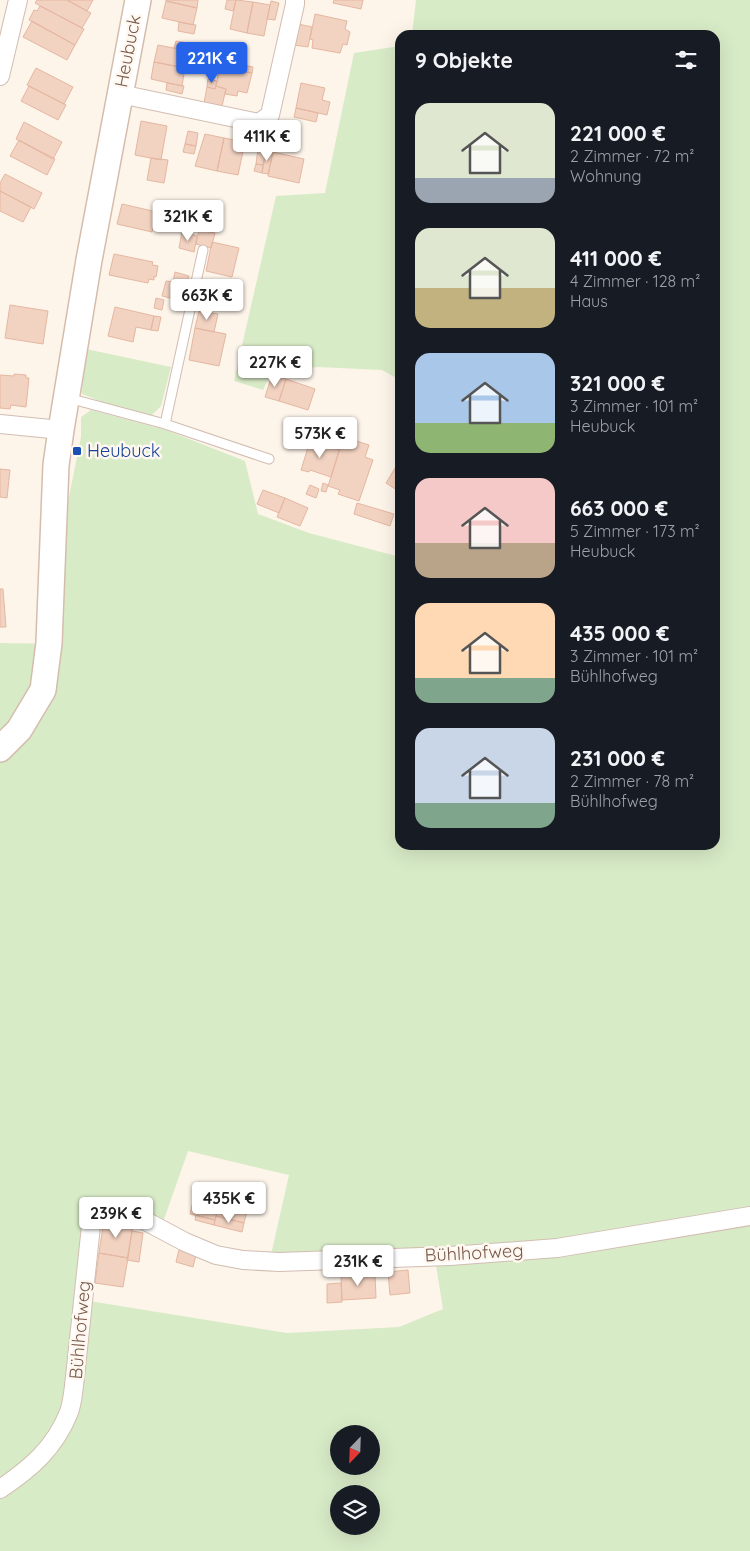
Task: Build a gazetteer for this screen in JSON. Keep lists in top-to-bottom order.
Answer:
{
  "streets": {
    "street": ["Heubuck", "Bühlhofweg"]
  },
  "places": {
    "transit": ["Heubuck"]
  },
  "north": "bottom left",
  "page": {
    "heading": "9 Objekte",
    "price": [
      "221K €",
      "411K €",
      "321K €",
      "663K €",
      "227K €",
      "573K €",
      "435K €",
      "239K €",
      "231K €"
    ],
    "list": [
      {
        "name": "221 000 €",
        "note": "2 Zimmer · 72 m² · Wohnung"
      },
      {
        "name": "411 000 €",
        "note": "4 Zimmer · 128 m² · Haus"
      },
      {
        "name": "321 000 €",
        "note": "3 Zimmer · 101 m² · Heubuck"
      },
      {
        "name": "663 000 €",
        "note": "5 Zimmer · 173 m² · Heubuck"
      },
      {
        "name": "435 000 €",
        "note": "3 Zimmer · 101 m² · Bühlhofweg"
      },
      {
        "name": "231 000 €",
        "note": "2 Zimmer · 78 m² · Bühlhofweg"
      }
    ]
  }
}
